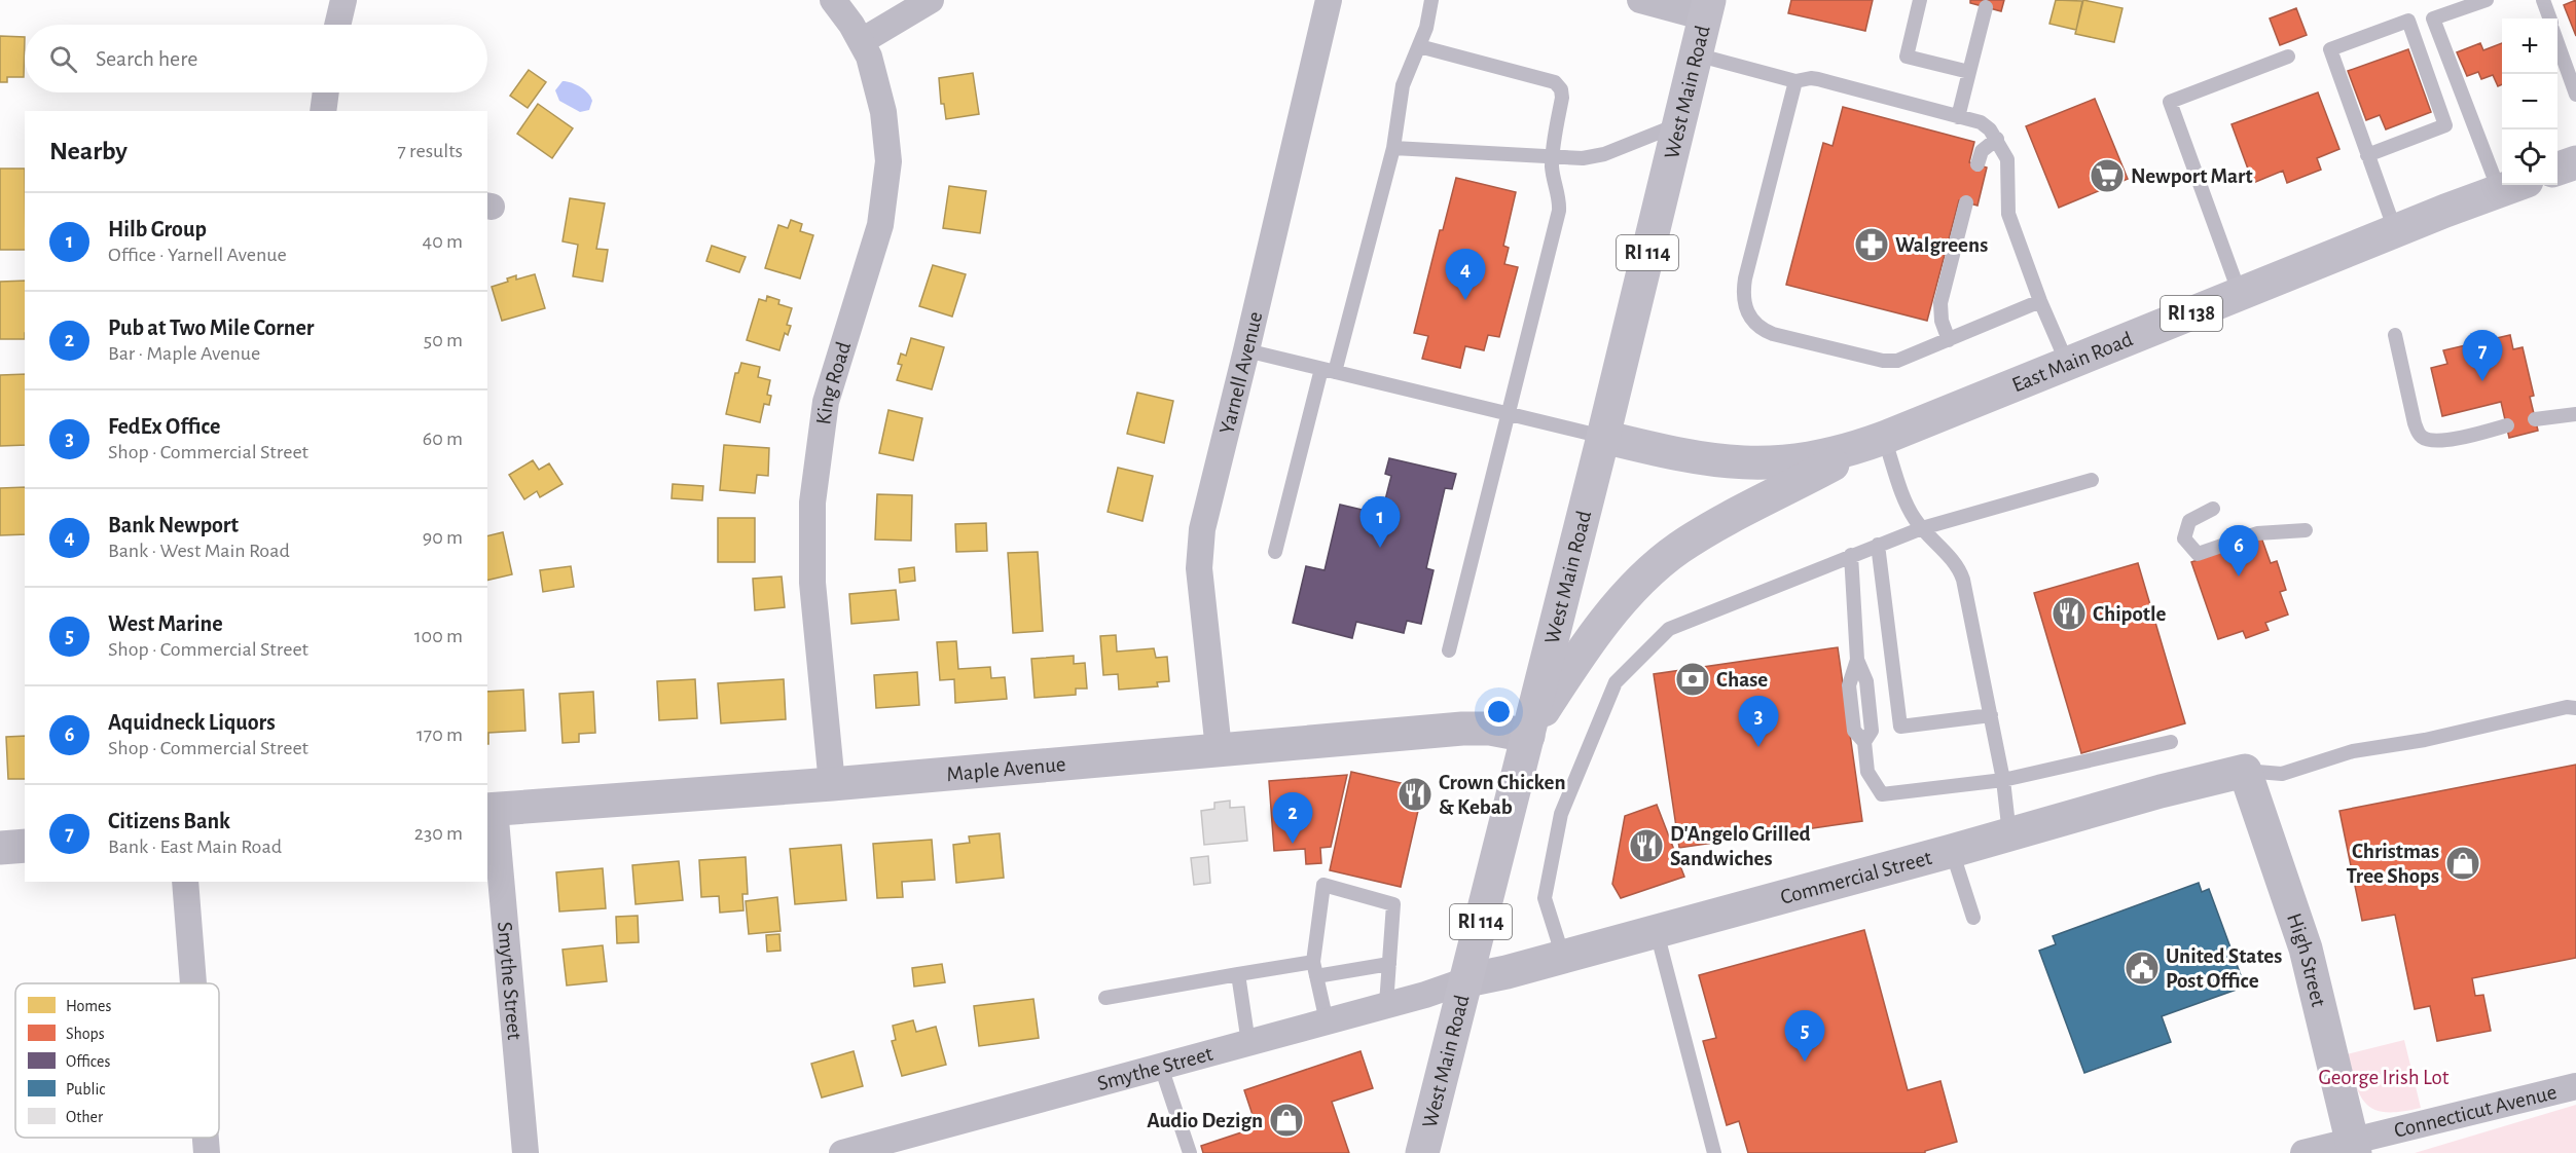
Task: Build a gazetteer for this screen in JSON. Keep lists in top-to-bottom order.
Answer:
{
  "streets": {
    "main road": [
      "West Main Road",
      "RI 114",
      "RI 138",
      "East Main Road"
    ],
    "street": [
      "Yarnell Avenue",
      "King Road",
      "Maple Avenue",
      "Commercial Street",
      "High Street",
      "Smythe Street",
      "Connecticut Avenue"
    ]
  },
  "crossings": [
    ["West Main Road", "East Main Road"],
    ["West Main Road", "Maple Avenue"],
    ["West Main Road", "Commercial Street"],
    ["West Main Road", "Smythe Street"],
    ["Yarnell Avenue", "Maple Avenue"],
    ["King Road", "Maple Avenue"],
    ["Maple Avenue", "Smythe Street"],
    ["Commercial Street", "High Street"],
    ["Commercial Street", "Smythe Street"],
    ["High Street", "Connecticut Avenue"]
  ],
  "parks": ["George Irish Lot"],
  "places": {
    "supermarket": ["Newport Mart"],
    "pharmacy": ["Walgreens"],
    "restaurant": ["Chipotle", "Crown Chicken & Kebab", "D'Angelo Grilled Sandwiches"],
    "bank": ["Chase"],
    "shop": ["Christmas Tree Shops", "Audio Dezign"],
    "public building": ["United States Post Office"]
  },
  "legend": [
    "Homes",
    "Shops",
    "Offices",
    "Public",
    "Other"
  ],
  "page": {
    "map_buttons": ["+", "−"],
    "search": "Search here",
    "heading": ["Nearby", "7 results"],
    "list": [
      {
        "mark": "1",
        "name": "Hilb Group",
        "note": "Office · Yarnell Avenue",
        "value": "40 m"
      },
      {
        "mark": "2",
        "name": "Pub at Two Mile Corner",
        "note": "Bar · Maple Avenue",
        "value": "50 m"
      },
      {
        "mark": "3",
        "name": "FedEx Office",
        "note": "Shop · Commercial Street",
        "value": "60 m"
      },
      {
        "mark": "4",
        "name": "Bank Newport",
        "note": "Bank · West Main Road",
        "value": "90 m"
      },
      {
        "mark": "5",
        "name": "West Marine",
        "note": "Shop · Commercial Street",
        "value": "100 m"
      },
      {
        "mark": "6",
        "name": "Aquidneck Liquors",
        "note": "Shop · Commercial Street",
        "value": "170 m"
      },
      {
        "mark": "7",
        "name": "Citizens Bank",
        "note": "Bank · East Main Road",
        "value": "230 m"
      }
    ],
    "pins": [
      "4",
      "7",
      "1",
      "6",
      "3",
      "2",
      "5"
    ]
  }
}
